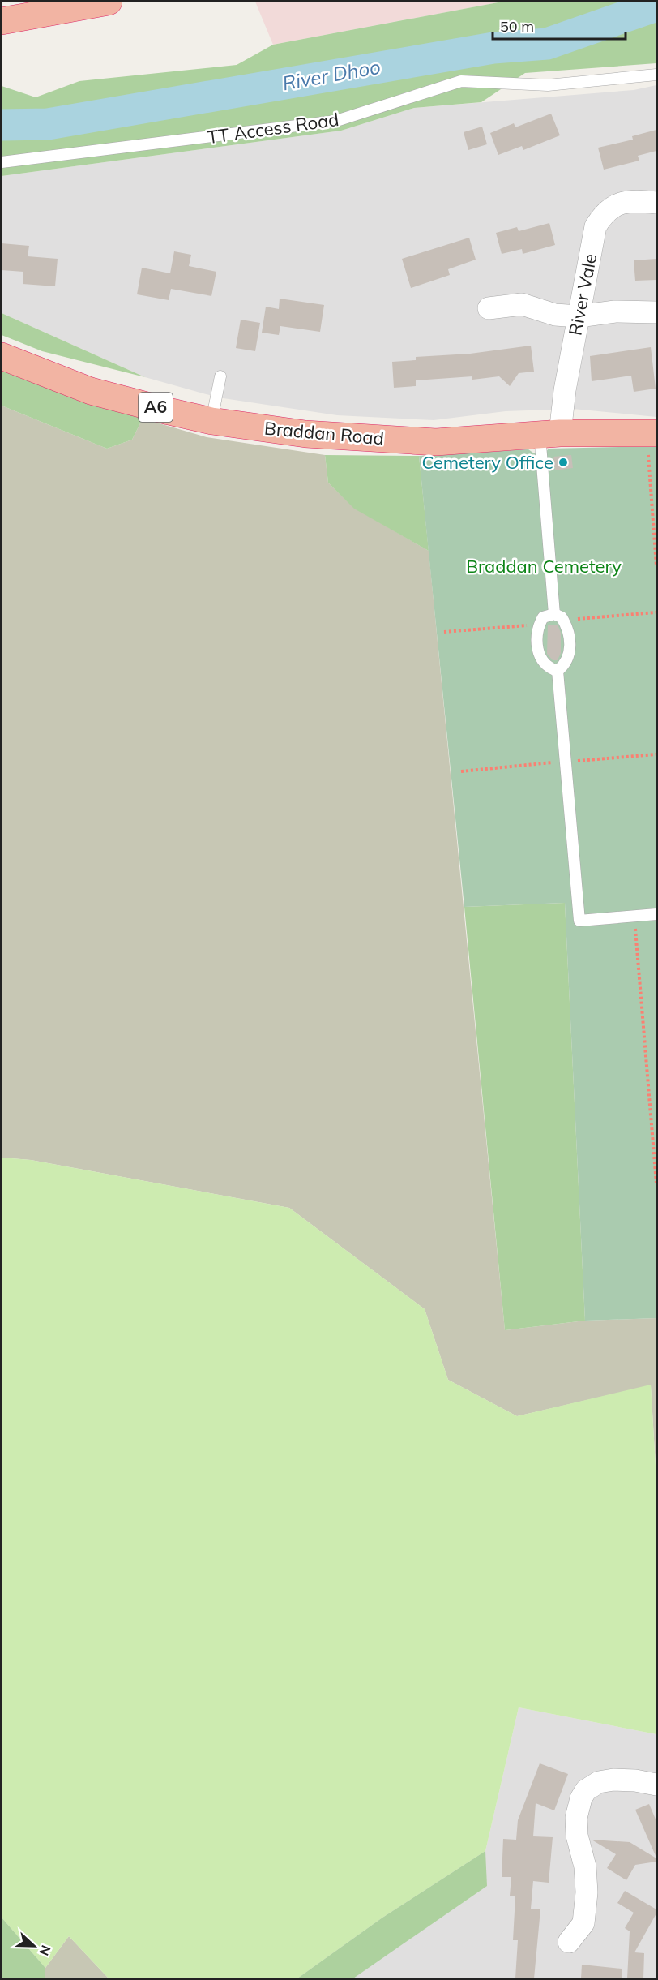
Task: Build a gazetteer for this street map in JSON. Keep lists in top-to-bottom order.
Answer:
{
  "streets": {
    "highway": ["A6", "Braddan Road"],
    "street": ["River Vale"],
    "lane": ["TT Access Road"]
  },
  "crossings": [
    ["River Vale", "Braddan Road"]
  ],
  "water": ["River Dhoo"],
  "parks": ["Braddan Cemetery"],
  "places": ["Cemetery Office"],
  "scale_bar": "50 m",
  "north": "right"
}
